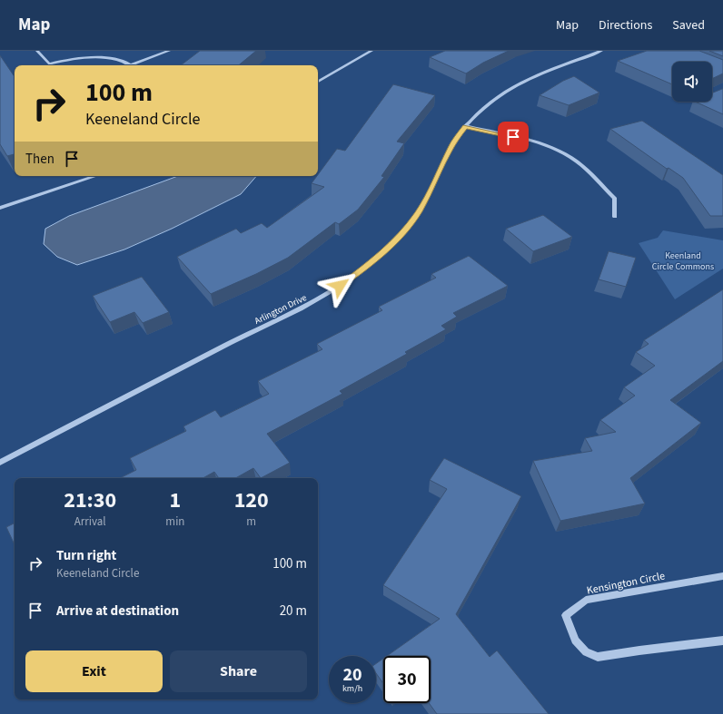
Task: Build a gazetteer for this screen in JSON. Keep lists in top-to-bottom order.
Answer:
{
  "streets": {
    "street": ["Arlington Drive", "Kensington Circle"]
  },
  "parks": ["Keenland Circle Commons"],
  "page": {
    "header": "Map",
    "nav": ["Map", "Directions", "Saved"],
    "turn": ["100 m", "Keeneland Circle"],
    "then": "Then",
    "eta": [
      "21:30",
      "Arrival",
      "1",
      "min",
      "120",
      "m"
    ],
    "list": [
      {
        "name": "Turn right",
        "note": "Keeneland Circle",
        "value": "100 m"
      },
      {
        "name": "Arrive at destination",
        "value": "20 m"
      }
    ],
    "buttons": ["Exit", "Share"],
    "speed": "20 km/h",
    "limit": "30"
  }
}
